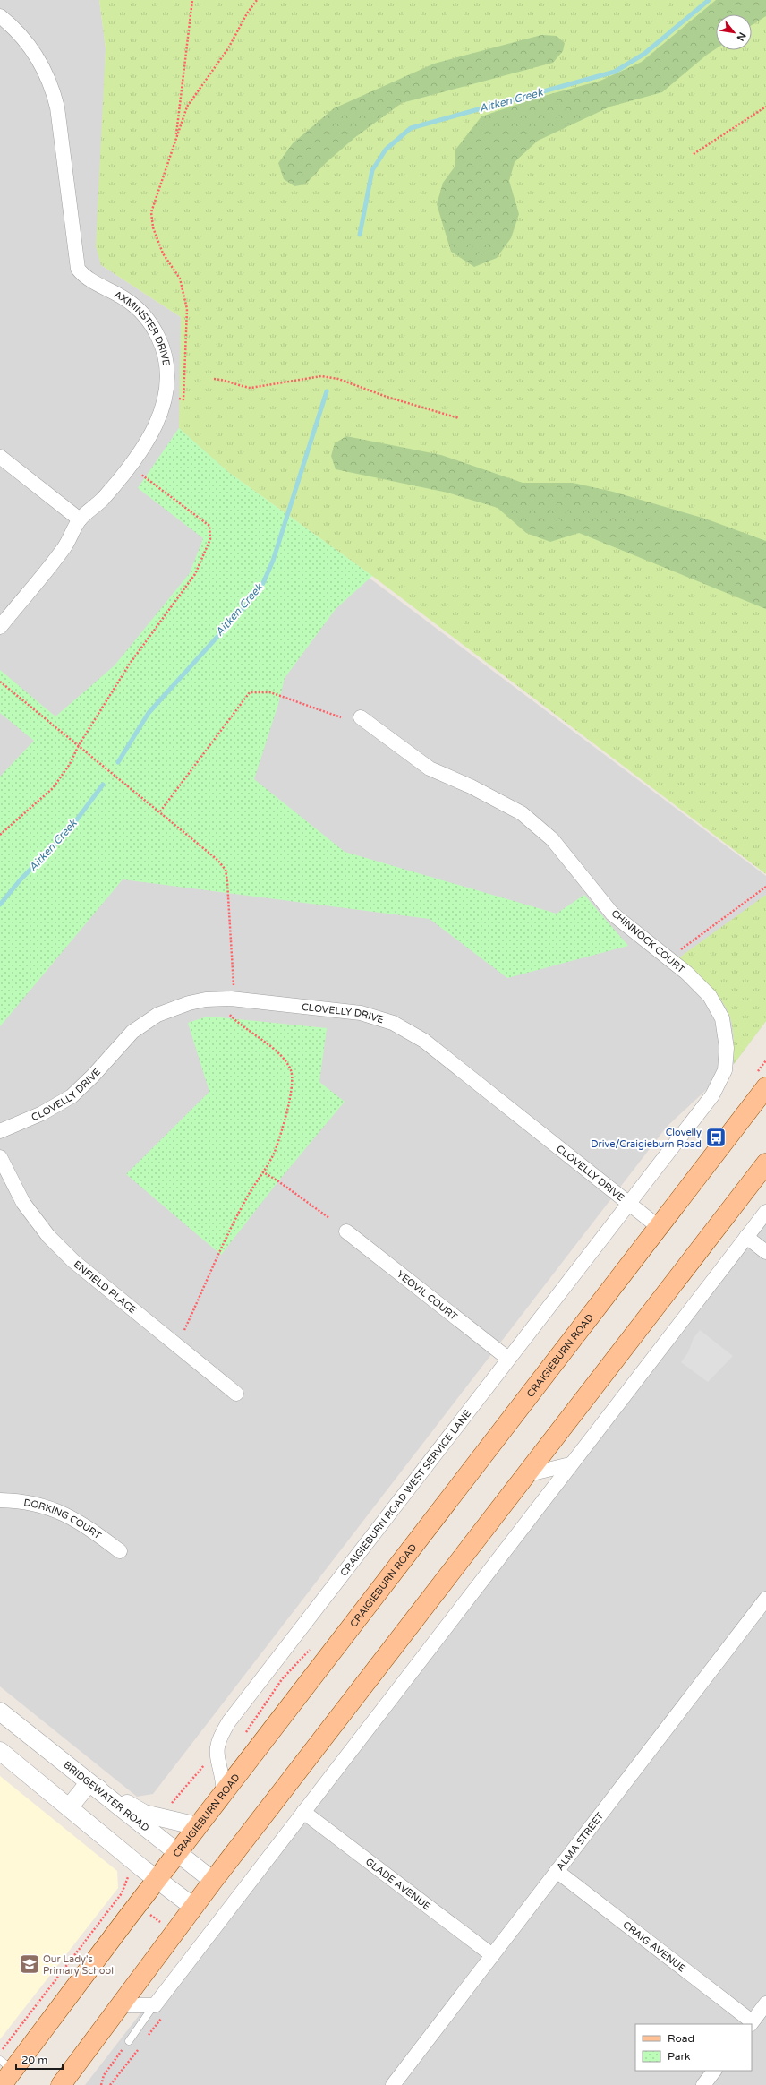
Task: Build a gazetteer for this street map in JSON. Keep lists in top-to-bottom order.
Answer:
{
  "streets": {
    "main road": ["CRAIGIEBURN ROAD"],
    "street": [
      "AXMINSTER DRIVE",
      "CHINNOCK COURT",
      "CLOVELLY DRIVE",
      "ENFIELD PLACE",
      "YEOVIL COURT",
      "CRAIGIEBURN ROAD WEST SERVICE LANE",
      "DORKING COURT",
      "BRIDGEWATER ROAD",
      "ALMA STREET",
      "GLADE AVENUE",
      "CRAIG AVENUE"
    ]
  },
  "crossings": [
    ["CHINNOCK COURT", "CLOVELLY DRIVE"],
    ["CHINNOCK COURT", "CRAIGIEBURN ROAD WEST SERVICE LANE"],
    ["CLOVELLY DRIVE", "CRAIGIEBURN ROAD"],
    ["CLOVELLY DRIVE", "CRAIGIEBURN ROAD WEST SERVICE LANE"],
    ["YEOVIL COURT", "CRAIGIEBURN ROAD WEST SERVICE LANE"],
    ["CRAIGIEBURN ROAD", "CRAIGIEBURN ROAD WEST SERVICE LANE"],
    ["CRAIGIEBURN ROAD", "BRIDGEWATER ROAD"],
    ["ALMA STREET", "GLADE AVENUE"],
    ["ALMA STREET", "CRAIG AVENUE"]
  ],
  "water": ["Aitken Creek"],
  "places": {
    "bus stop": ["Clovelly Drive/Craigieburn Road"],
    "school or university": ["Our Lady's Primary School"]
  },
  "legend": ["Road", "Park"],
  "scale_bar": "20 m",
  "north": "bottom right"
}
